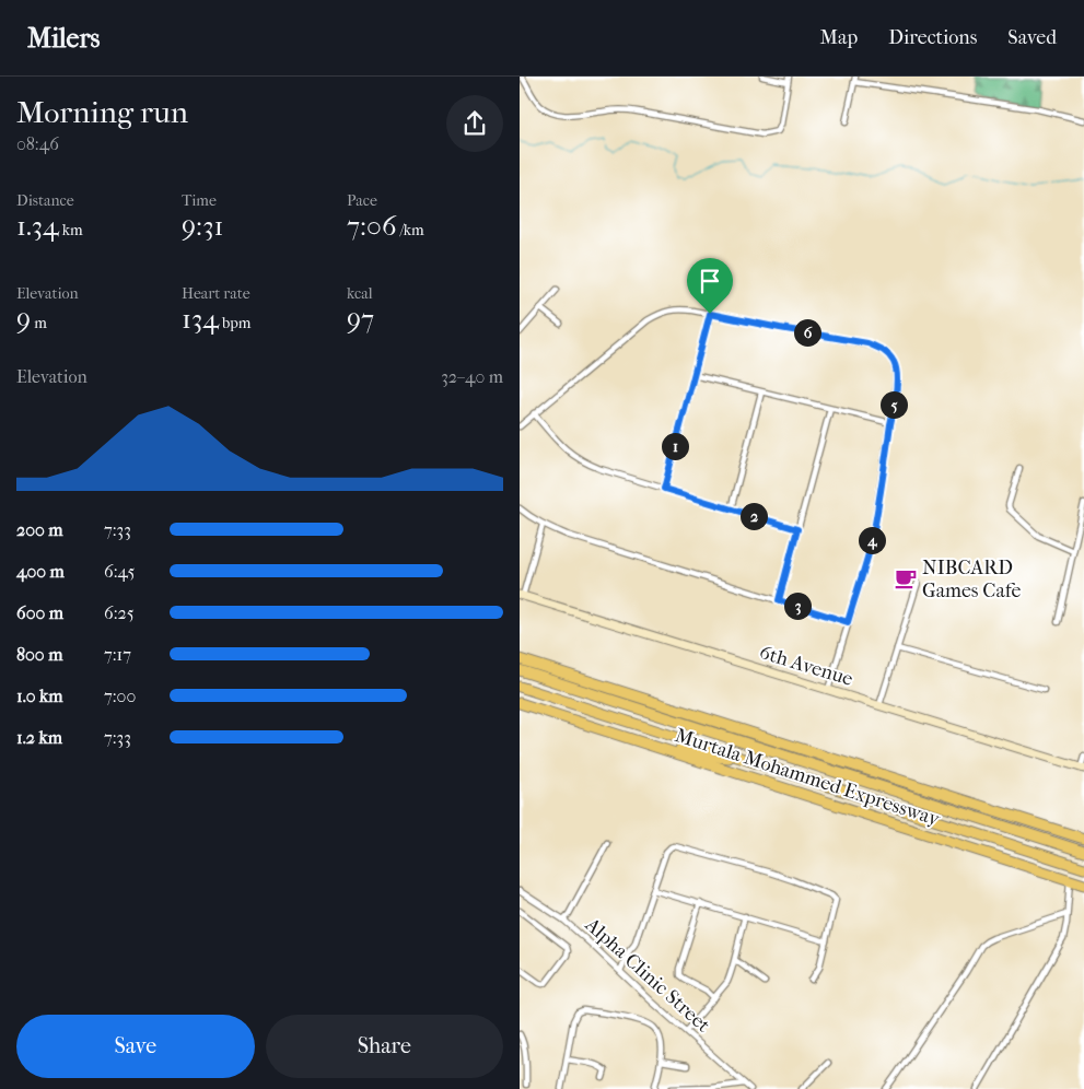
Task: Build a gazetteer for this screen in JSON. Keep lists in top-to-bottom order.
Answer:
{
  "streets": {
    "highway": ["Murtala Mohammed Expressway"],
    "street": ["6th Avenue", "Alpha Clinic Street"]
  },
  "places": {
    "cafe": ["NIBCARD Games Cafe"]
  },
  "page": {
    "header": "Milers",
    "nav": ["Map", "Directions", "Saved"],
    "heading": ["Morning run", "08:46"],
    "stats": [
      ["Distance", "1.34 km"],
      ["Time", "9:31"],
      ["Pace", "7:06 /km"],
      ["Elevation", "9 m"],
      ["Heart rate", "134 bpm"],
      ["kcal", "97"]
    ],
    "pins": [
      "6",
      "5",
      "1",
      "2",
      "4",
      "3"
    ],
    "chart": ["Elevation", "32–40 m"],
    "list": [
      {
        "name": "200 m",
        "note": "7:33"
      },
      {
        "name": "400 m",
        "note": "6:45"
      },
      {
        "name": "600 m",
        "note": "6:25"
      },
      {
        "name": "800 m",
        "note": "7:17"
      },
      {
        "name": "1.0 km",
        "note": "7:00"
      },
      {
        "name": "1.2 km",
        "note": "7:33"
      }
    ],
    "buttons": ["Save", "Share"]
  }
}
